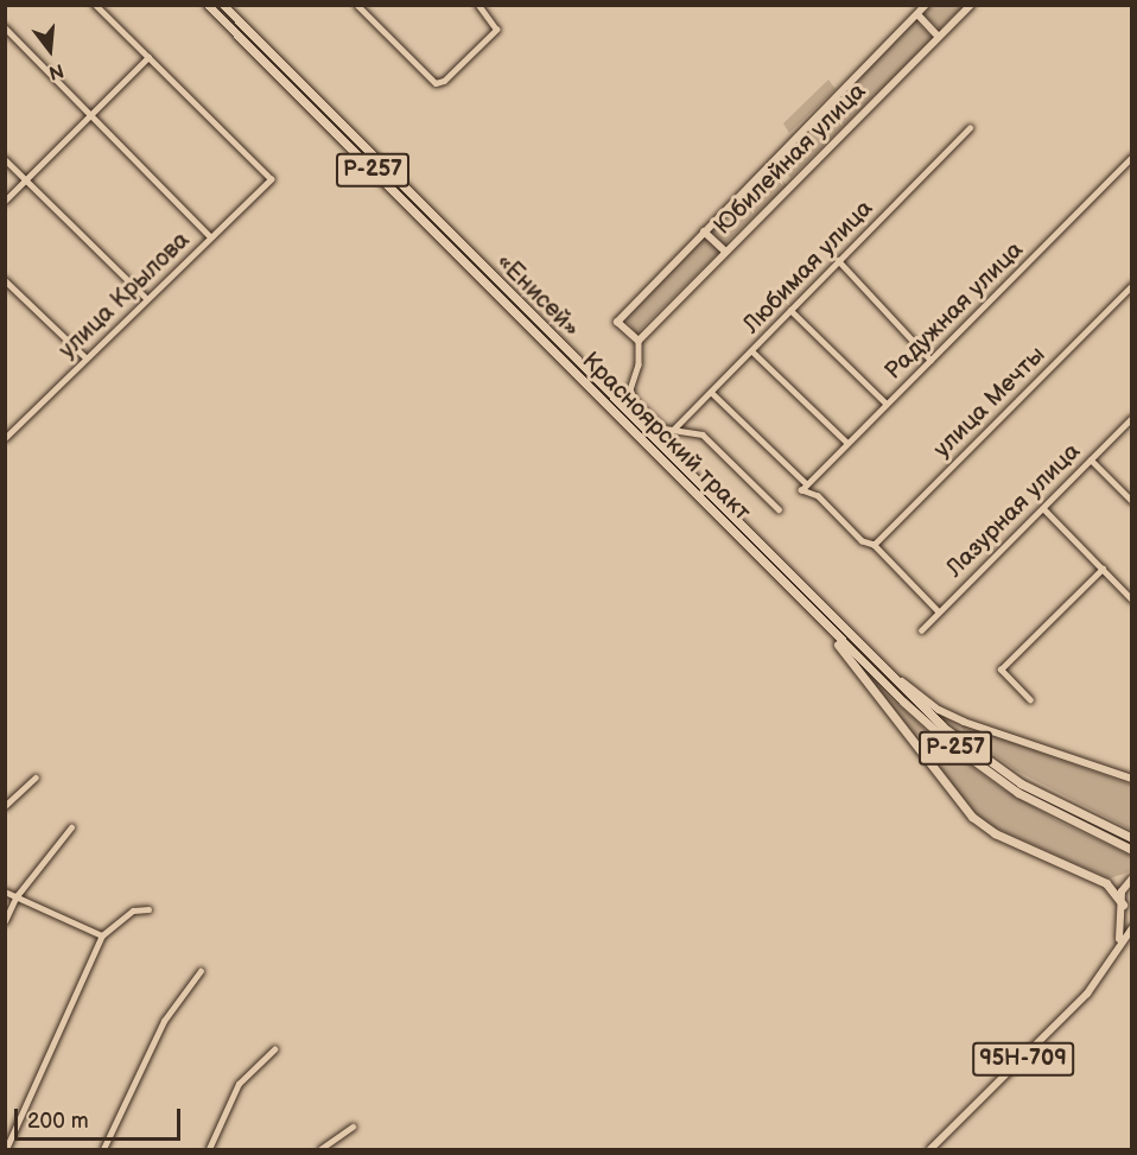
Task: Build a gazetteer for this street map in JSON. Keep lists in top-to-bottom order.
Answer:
{
  "streets": {
    "highway": ["Р-257", "«Енисей»", "Красноярский тракт"],
    "main road": ["Юбилейная улица", "95Н-709"],
    "street": [
      "Любимая улица",
      "улица Крылова",
      "Радужная улица",
      "улица Мечты",
      "Лазурная улица"
    ]
  },
  "crossings": [
    ["Радужная улица", "улица Мечты"]
  ],
  "scale_bar": "200 m",
  "north": "bottom"
}
